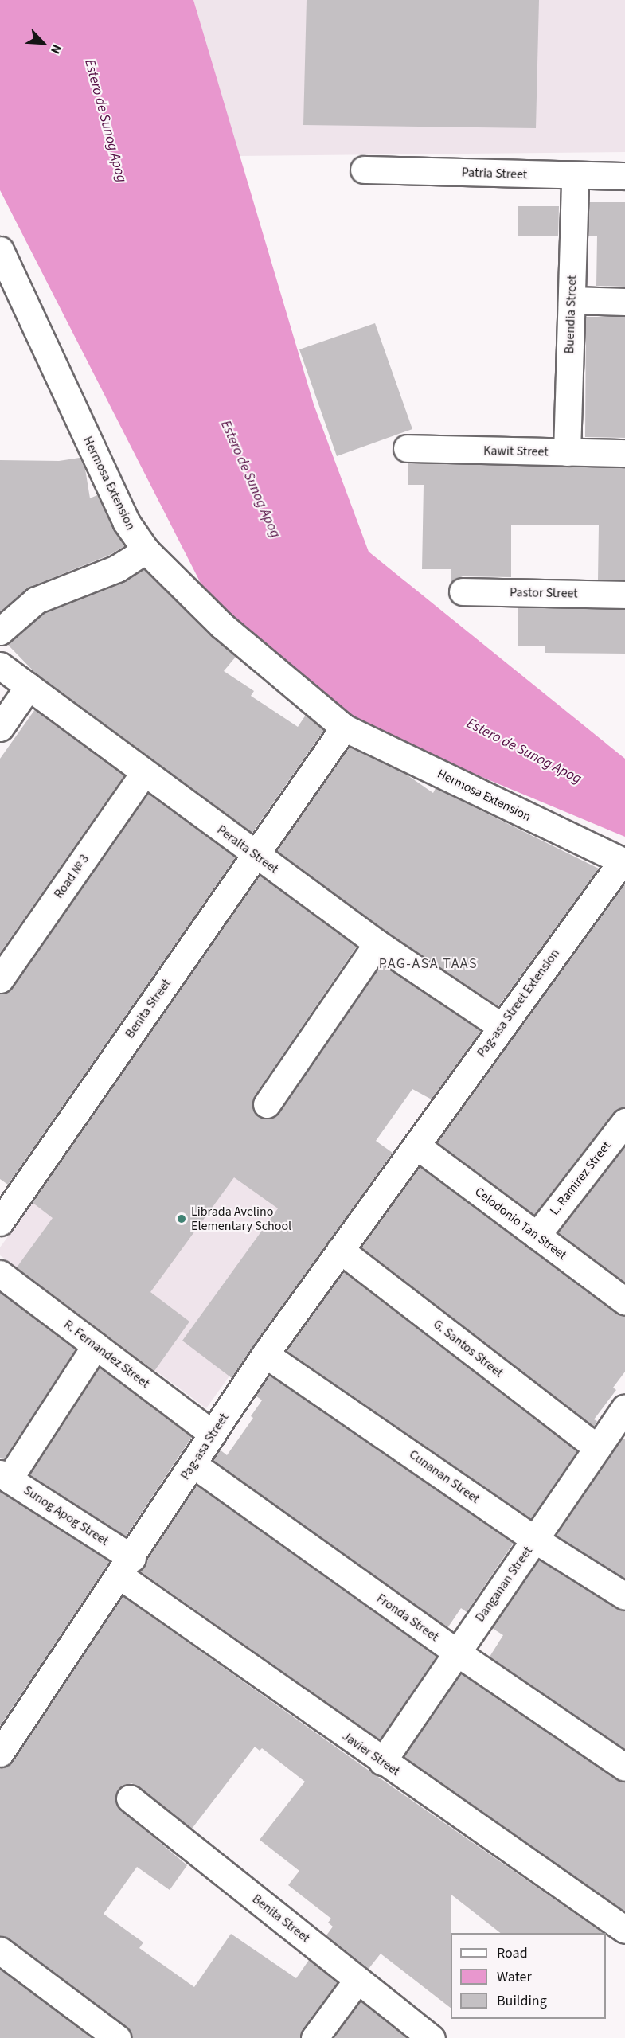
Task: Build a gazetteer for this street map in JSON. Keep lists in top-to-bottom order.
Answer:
{
  "streets": {
    "street": [
      "Patria Street",
      "Buendia Street",
      "Kawit Street",
      "Hermosa Extension",
      "Pastor Street",
      "Peralta Street",
      "Road № 3",
      "Pag-asa Street Extension",
      "Benita Street",
      "L. Ramirez Street",
      "Celodonio Tan Street",
      "G. Santos Street",
      "R. Fernandez Street",
      "Pag-asa Street",
      "Cunanan Street",
      "Sunog Apog Street",
      "Danganan Street",
      "Fronda Street",
      "Javier Street"
    ]
  },
  "crossings": [
    ["Patria Street", "Buendia Street"],
    ["Buendia Street", "Kawit Street"],
    ["Hermosa Extension", "Pag-asa Street Extension"],
    ["Hermosa Extension", "Benita Street"],
    ["Peralta Street", "Road № 3"],
    ["Peralta Street", "Pag-asa Street Extension"],
    ["Peralta Street", "Benita Street"],
    ["Pag-asa Street Extension", "Celodonio Tan Street"],
    ["Pag-asa Street Extension", "Pag-asa Street"],
    ["L. Ramirez Street", "Celodonio Tan Street"],
    ["Celodonio Tan Street", "Pag-asa Street"],
    ["G. Santos Street", "Pag-asa Street"],
    ["G. Santos Street", "Danganan Street"],
    ["R. Fernandez Street", "Pag-asa Street"],
    ["Pag-asa Street", "Cunanan Street"],
    ["Pag-asa Street", "Sunog Apog Street"],
    ["Pag-asa Street", "Fronda Street"],
    ["Pag-asa Street", "Javier Street"],
    ["Cunanan Street", "Danganan Street"],
    ["Sunog Apog Street", "Javier Street"],
    ["Danganan Street", "Fronda Street"],
    ["Danganan Street", "Javier Street"]
  ],
  "districts": ["PAG-ASA TAAS"],
  "water": ["Estero de Sunog Apog"],
  "places": ["Librada Avelino Elementary School"],
  "legend": ["Road", "Water", "Building"],
  "north": "bottom right"
}
